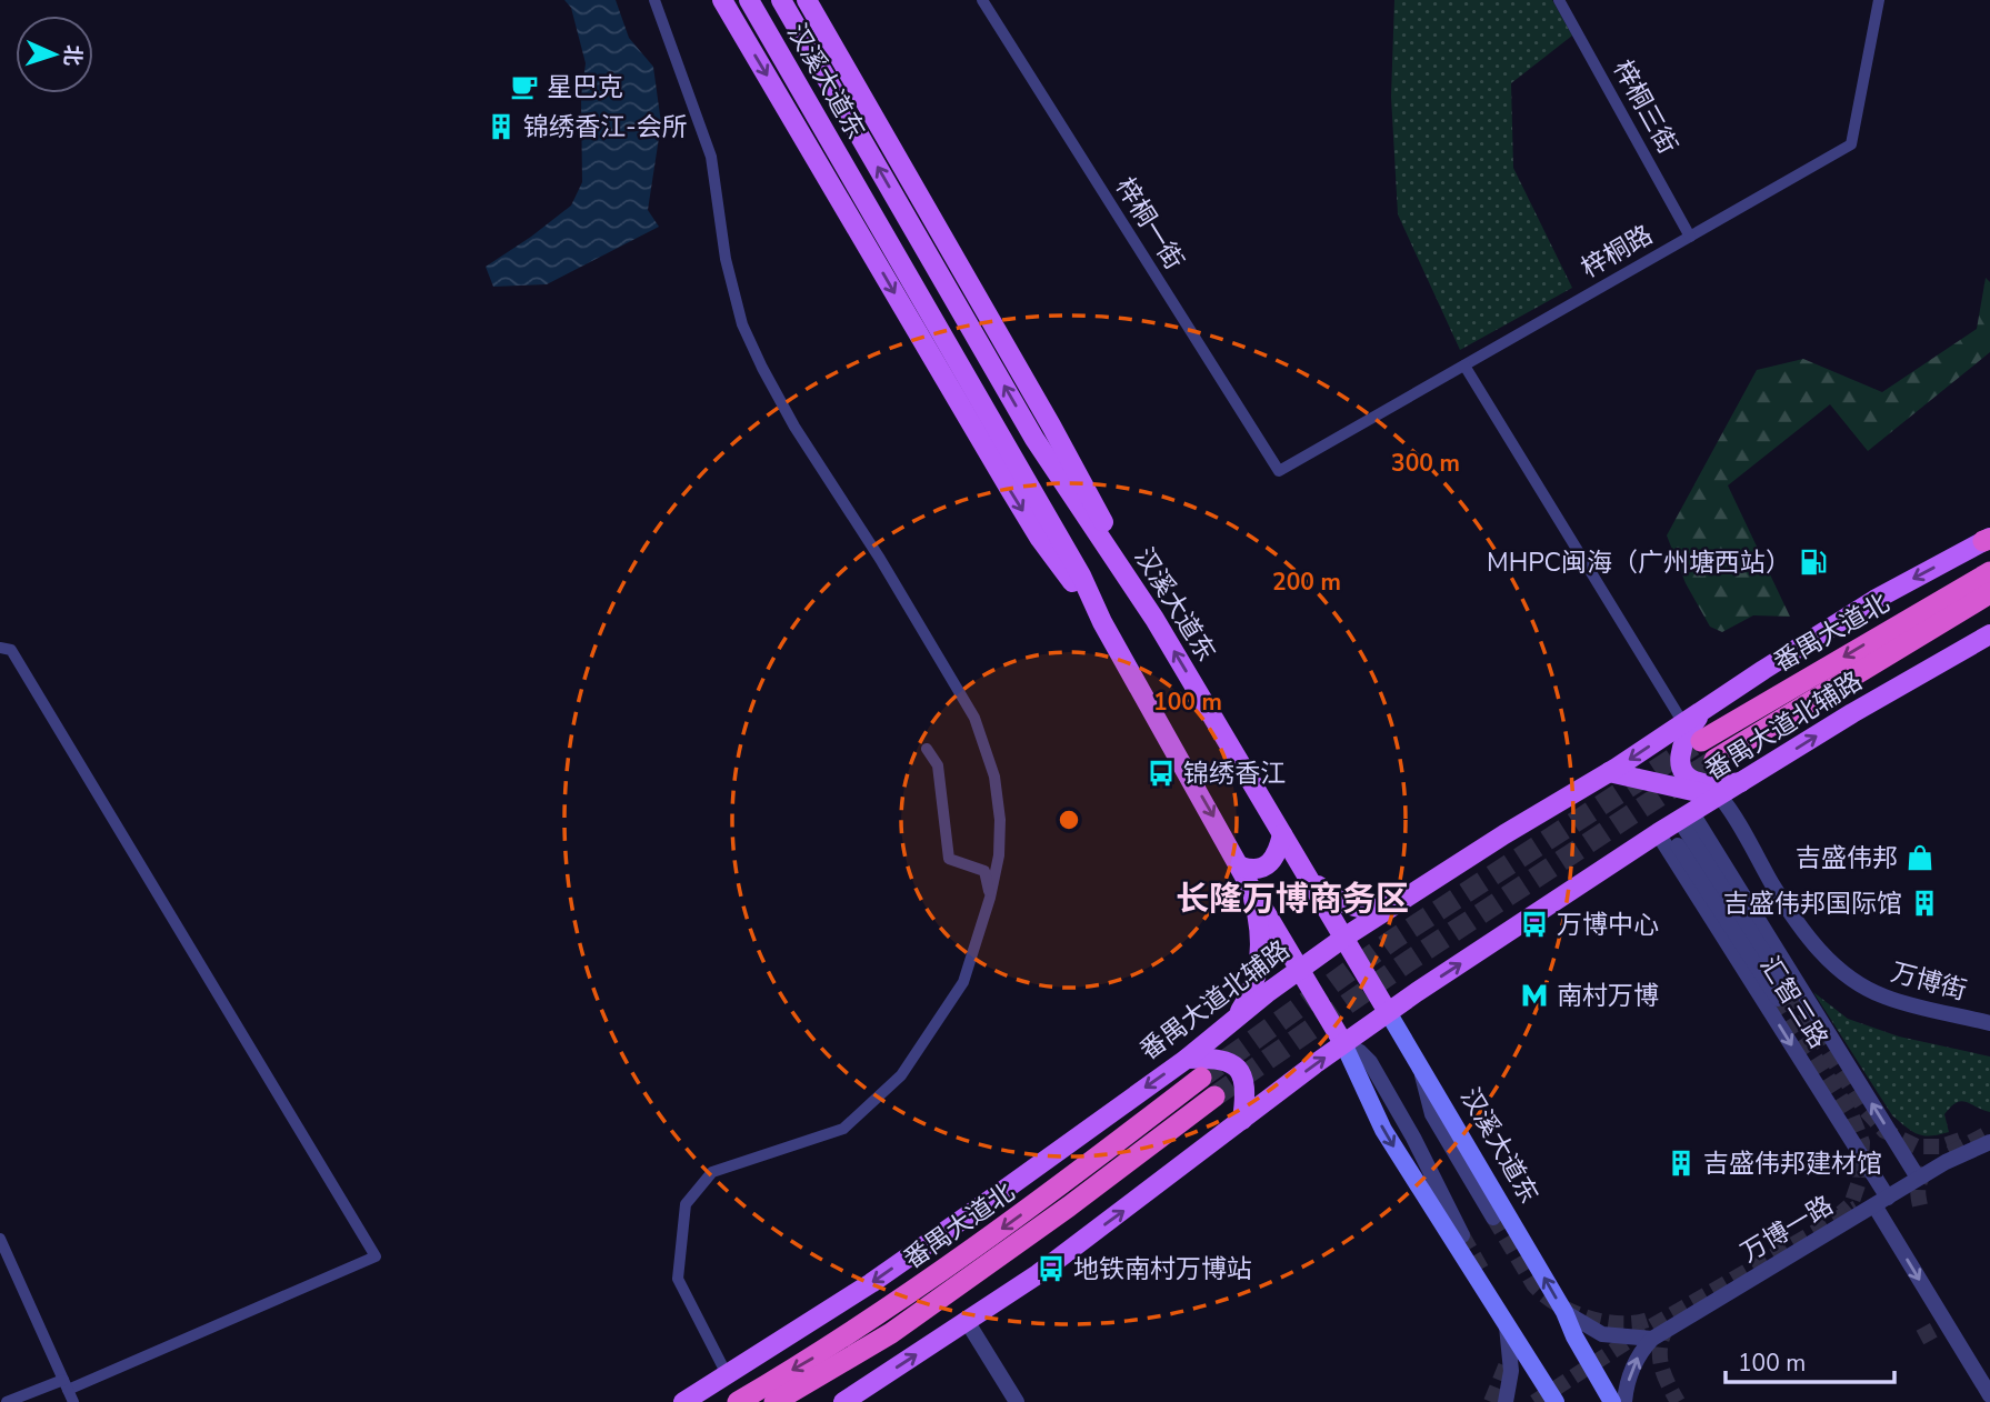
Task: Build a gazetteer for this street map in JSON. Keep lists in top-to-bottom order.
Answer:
{
  "streets": {
    "highway": ["番禺大道北"],
    "main road": ["汉溪大道东", "番禺大道北辅路"],
    "street": [
      "梓桐三街",
      "梓桐一街",
      "梓桐路",
      "万博街",
      "汇智三路",
      "万博一路"
    ]
  },
  "crossings": [
    ["汉溪大道东", "番禺大道北辅路"],
    ["梓桐三街", "梓桐路"],
    ["梓桐一街", "梓桐路"],
    ["番禺大道北辅路", "万博街"],
    ["番禺大道北辅路", "汇智三路"],
    ["汇智三路", "万博一路"]
  ],
  "districts": ["长隆万博商务区"],
  "places": {
    "cafe": ["星巴克"],
    "building": ["锦绣香江-会所", "吉盛伟邦国际馆", "吉盛伟邦建材馆"],
    "fuel station": ["MHPC闽海（广州塘西站）"],
    "bus stop": ["锦绣香江", "万博中心", "地铁南村万博站"],
    "shop": ["吉盛伟邦"],
    "metro station": ["南村万博"]
  },
  "scale_bar": "100 m",
  "north": "right",
  "rings": ["300 m", "200 m", "100 m"]
}
